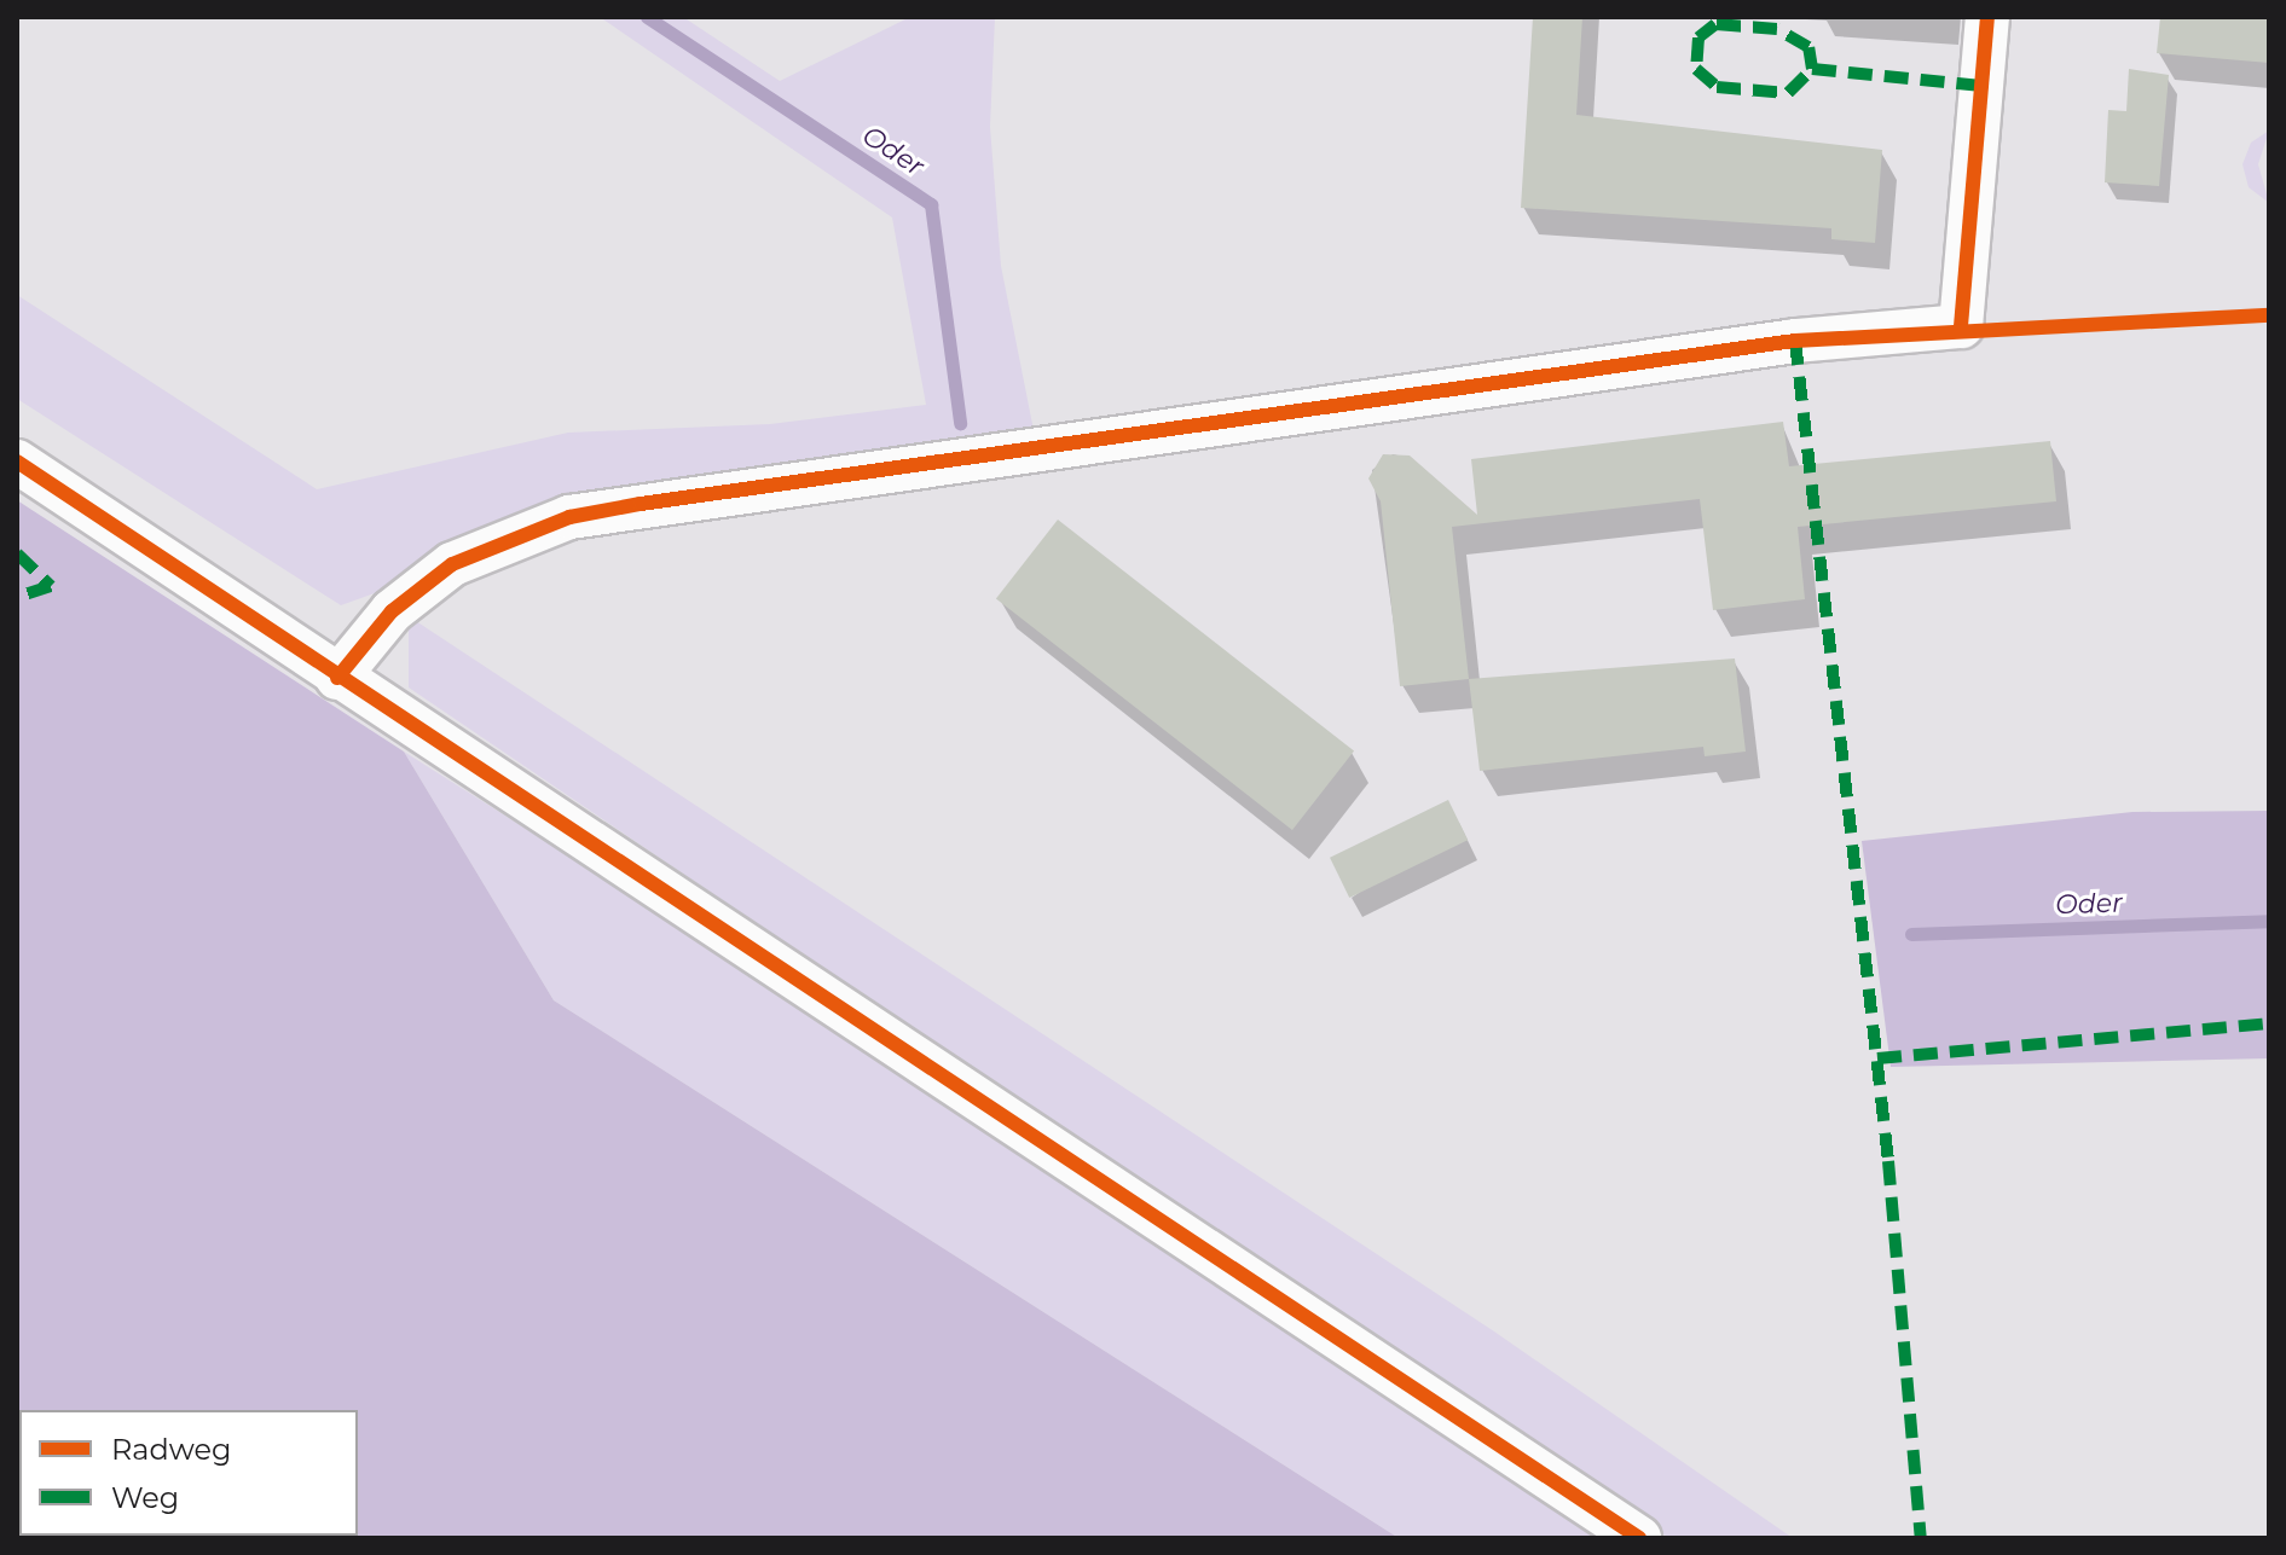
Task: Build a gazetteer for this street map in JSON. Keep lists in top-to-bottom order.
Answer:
{
  "water": ["Oder"],
  "legend": ["Radweg", "Weg"]
}
